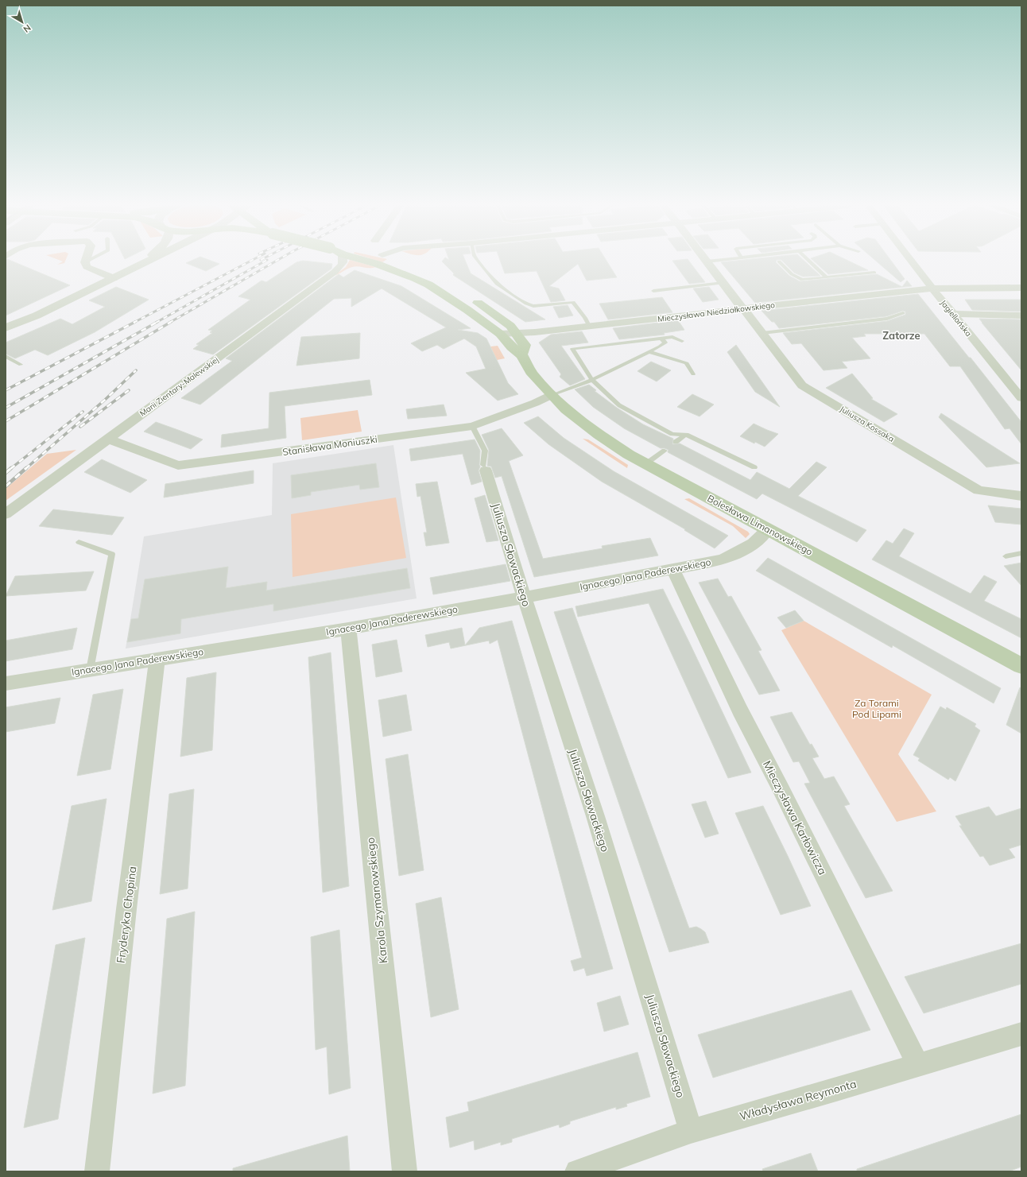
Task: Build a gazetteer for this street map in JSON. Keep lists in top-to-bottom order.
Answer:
{
  "streets": {
    "main road": ["Bolesława Limanowskiego"],
    "street": [
      "Mieczysława Niedziałkowskiego",
      "Jagiellońska",
      "Marii Zientary-Malewskiej",
      "Juliusza Kossaka",
      "Stanisława Moniuszki",
      "Juliusza Słowackiego",
      "Ignacego Jana Paderewskiego",
      "Mieczysława Karłowicza",
      "Karola Szymanowskiego",
      "Fryderyka Chopina",
      "Władysława Reymonta"
    ]
  },
  "crossings": [
    ["Mieczysława Niedziałkowskiego", "Jagiellońska"],
    ["Mieczysława Niedziałkowskiego", "Juliusza Kossaka"],
    ["Mieczysława Niedziałkowskiego", "Bolesława Limanowskiego"],
    ["Marii Zientary-Malewskiej", "Stanisława Moniuszki"],
    ["Stanisława Moniuszki", "Bolesława Limanowskiego"],
    ["Bolesława Limanowskiego", "Ignacego Jana Paderewskiego"],
    ["Juliusza Słowackiego", "Ignacego Jana Paderewskiego"],
    ["Juliusza Słowackiego", "Władysława Reymonta"],
    ["Ignacego Jana Paderewskiego", "Mieczysława Karłowicza"],
    ["Ignacego Jana Paderewskiego", "Karola Szymanowskiego"],
    ["Ignacego Jana Paderewskiego", "Fryderyka Chopina"],
    ["Mieczysława Karłowicza", "Władysława Reymonta"]
  ],
  "districts": ["Zatorze"],
  "parks": ["Za Torami Pod Lipami"],
  "north": "bottom right"
}
